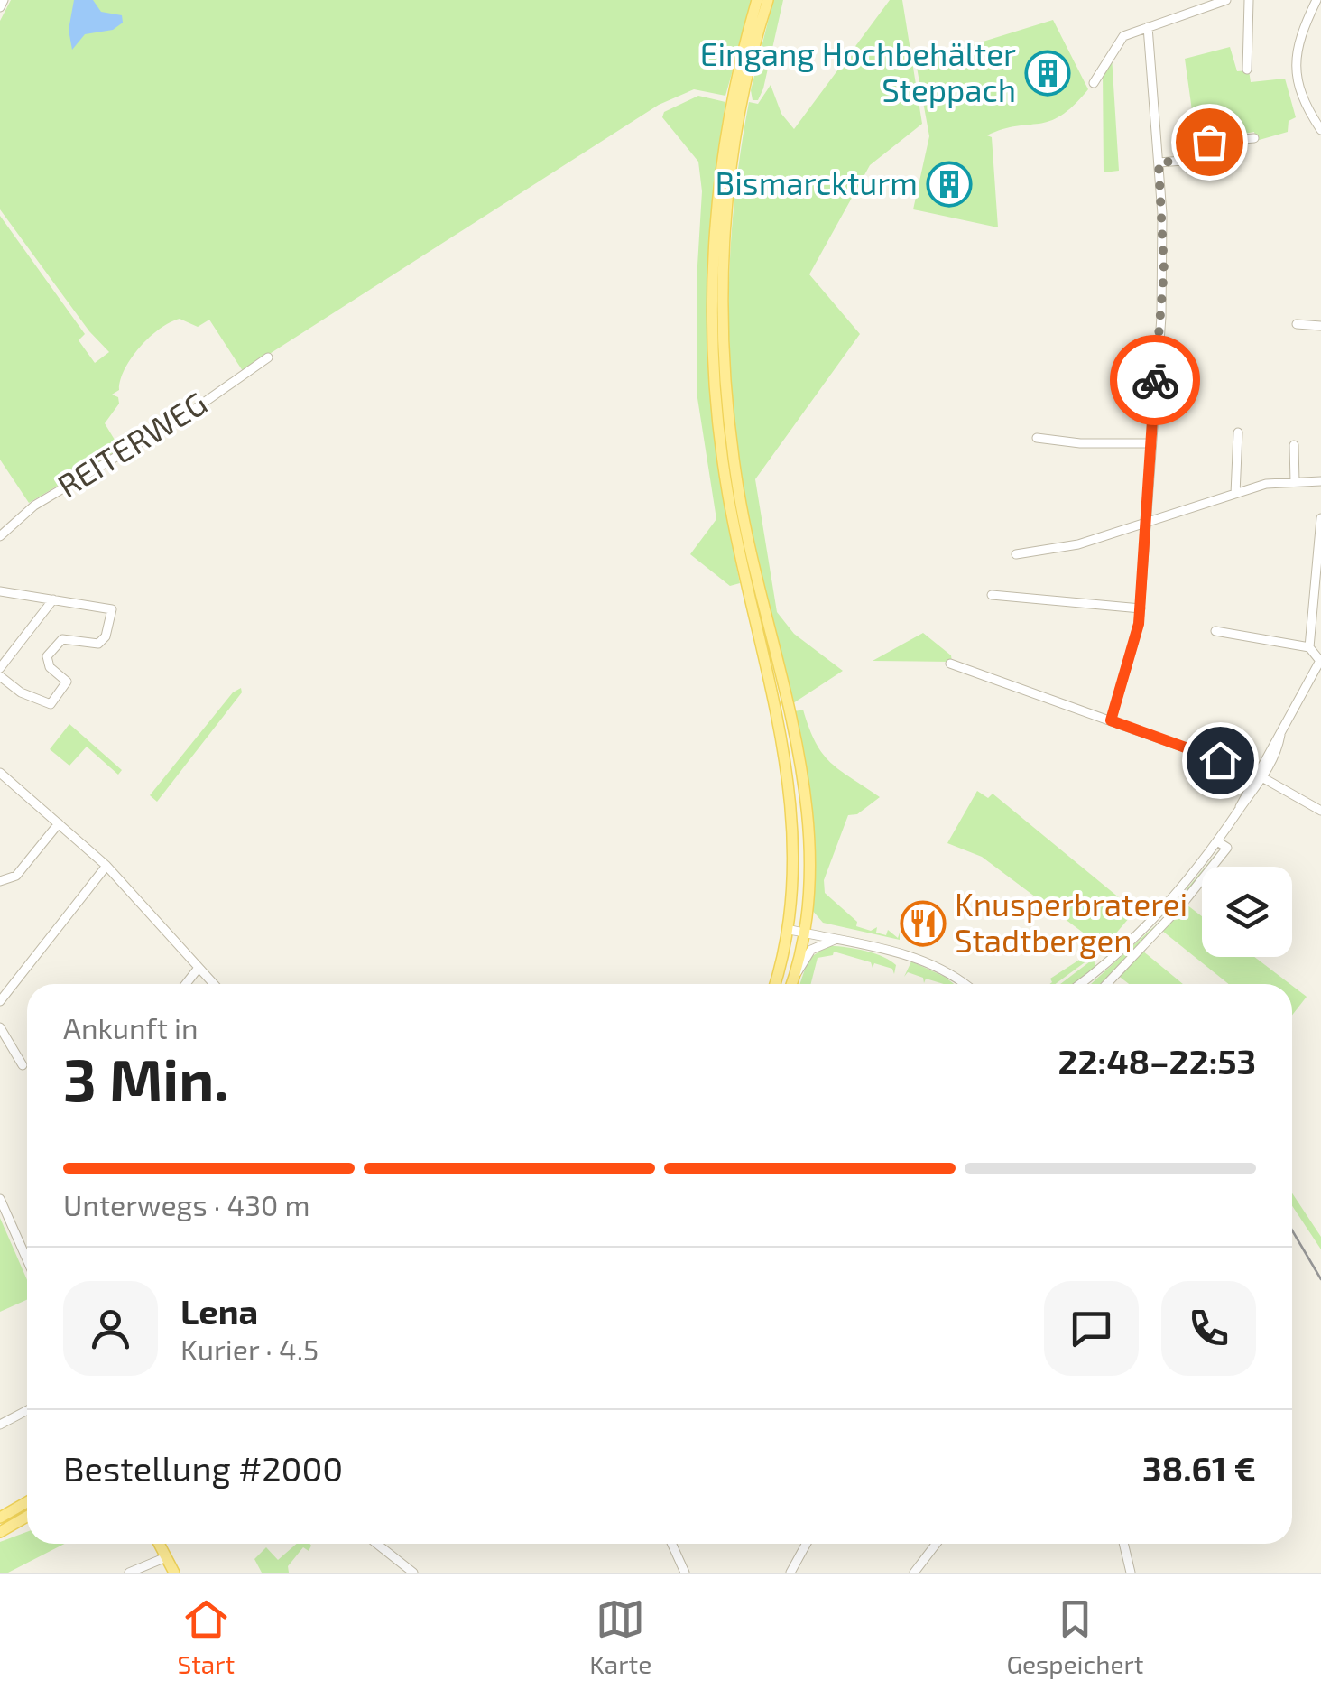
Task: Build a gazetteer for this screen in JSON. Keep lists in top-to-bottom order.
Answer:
{
  "streets": {
    "street": ["REITERWEG"]
  },
  "places": {
    "building": ["Eingang Hochbehälter Steppach", "Bismarckturm"],
    "restaurant": ["Knusperbraterei Stadtbergen"]
  },
  "page": {
    "heading": ["3 Min.", "Ankunft in", "22:48–22:53"],
    "panel": [
      "Lena",
      "Kurier · 4.5",
      "Bestellung #2000",
      "38.61 €"
    ],
    "bar": "Unterwegs · 430 m",
    "tabs": ["Start", "Karte", "Gespeichert"]
  }
}
